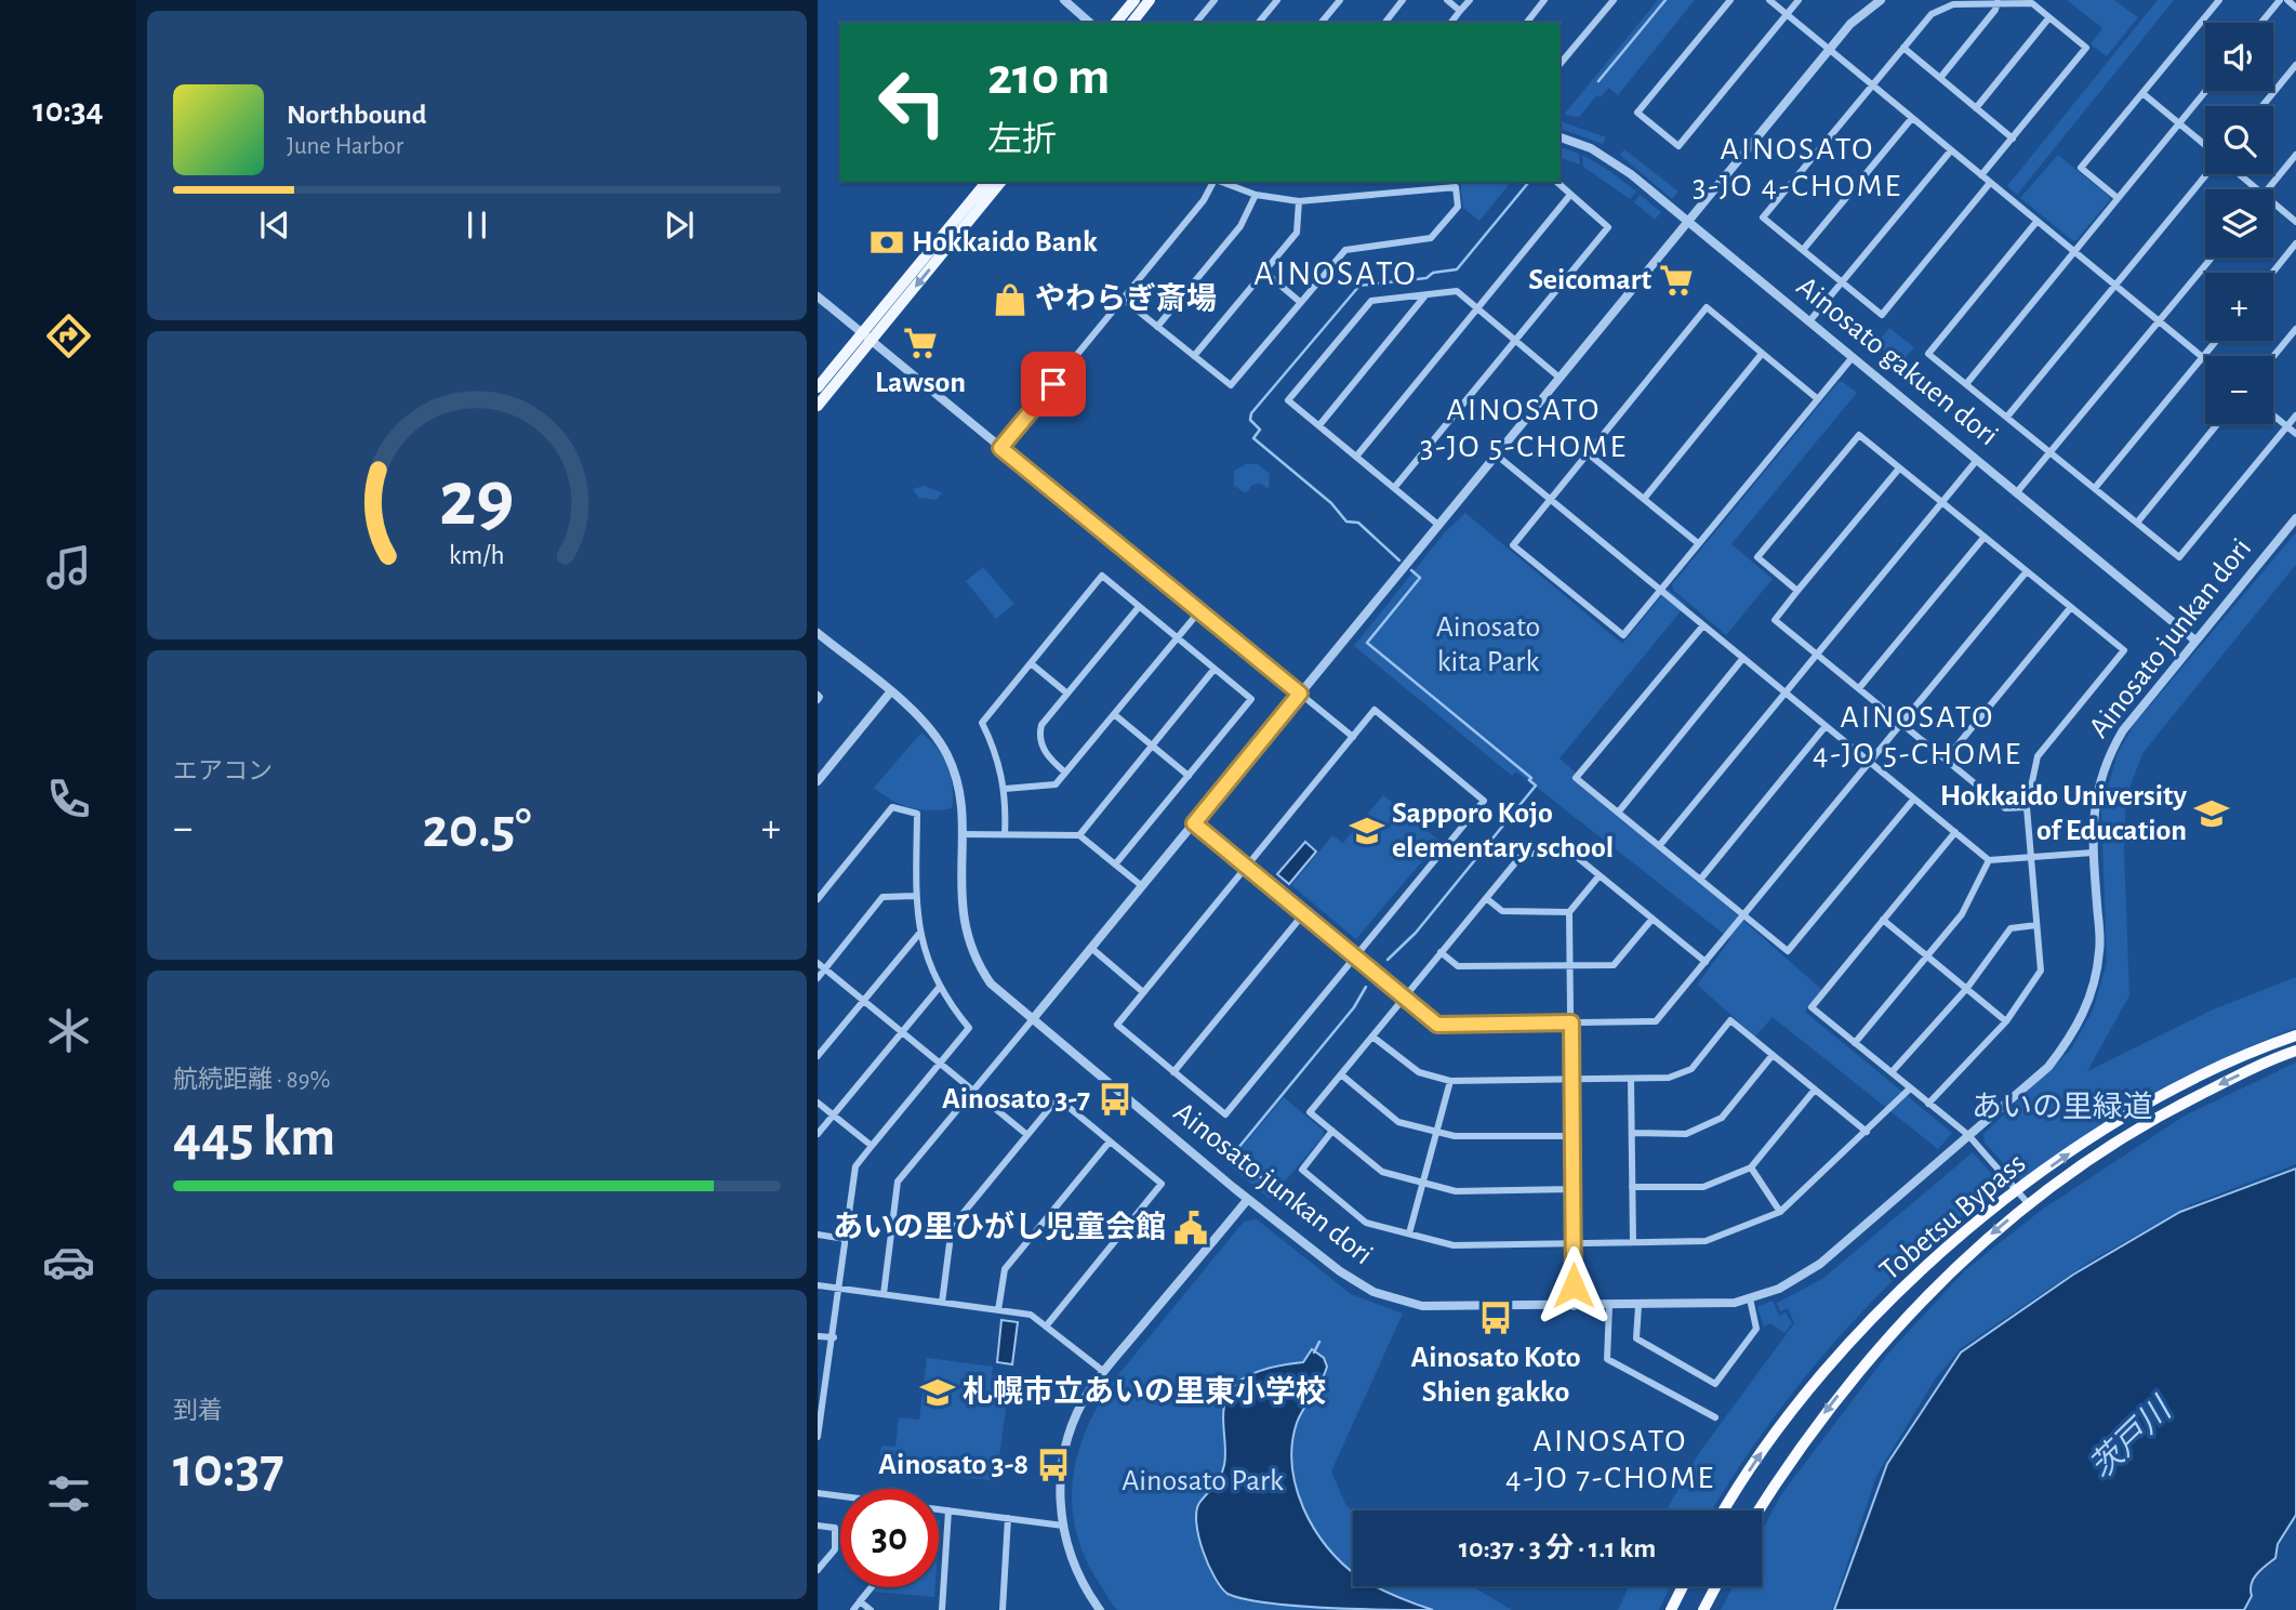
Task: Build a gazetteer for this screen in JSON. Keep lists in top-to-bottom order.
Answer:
{
  "streets": {
    "highway": ["Tobetsu Bypass"],
    "street": ["Ainosato gakuen dori", "Ainosato junkan dori"]
  },
  "crossings": [
    ["Ainosato gakuen dori", "Ainosato junkan dori"]
  ],
  "districts": [
    "AINOSATO 3-JO 4-CHOME",
    "AINOSATO",
    "AINOSATO 3-JO 5-CHOME",
    "AINOSATO 4-JO 5-CHOME",
    "AINOSATO 4-JO 7-CHOME"
  ],
  "water": ["茨戸川"],
  "parks": ["Ainosato kita Park", "あいの里緑道", "Ainosato Park"],
  "places": {
    "bank": ["Hokkaido Bank"],
    "supermarket": ["Seicomart", "Lawson"],
    "shop": ["やわらぎ斎場"],
    "school or university": ["Hokkaido University of Education", "Sapporo Kojo elementary school", "札幌市立あいの里東小学校"],
    "bus stop": ["Ainosato 3-7", "Ainosato Koto Shien gakko", "Ainosato 3-8"],
    "public building": ["あいの里ひがし児童会館"]
  },
  "page": {
    "tabs": "10:34",
    "map_buttons": ["+", "−"],
    "turn": ["210 m", "左折"],
    "song": ["Northbound", "June Harbor"],
    "tile": [
      "エアコン",
      ["航続距離 · 89%", "445 km"],
      ["到着", "10:37"]
    ],
    "heat": ["−", "20.5°", "+"],
    "limit": "30",
    "trip": "10:37 · 3 分 · 1.1 km",
    "gauge": ["29", "km/h"]
  }
}
